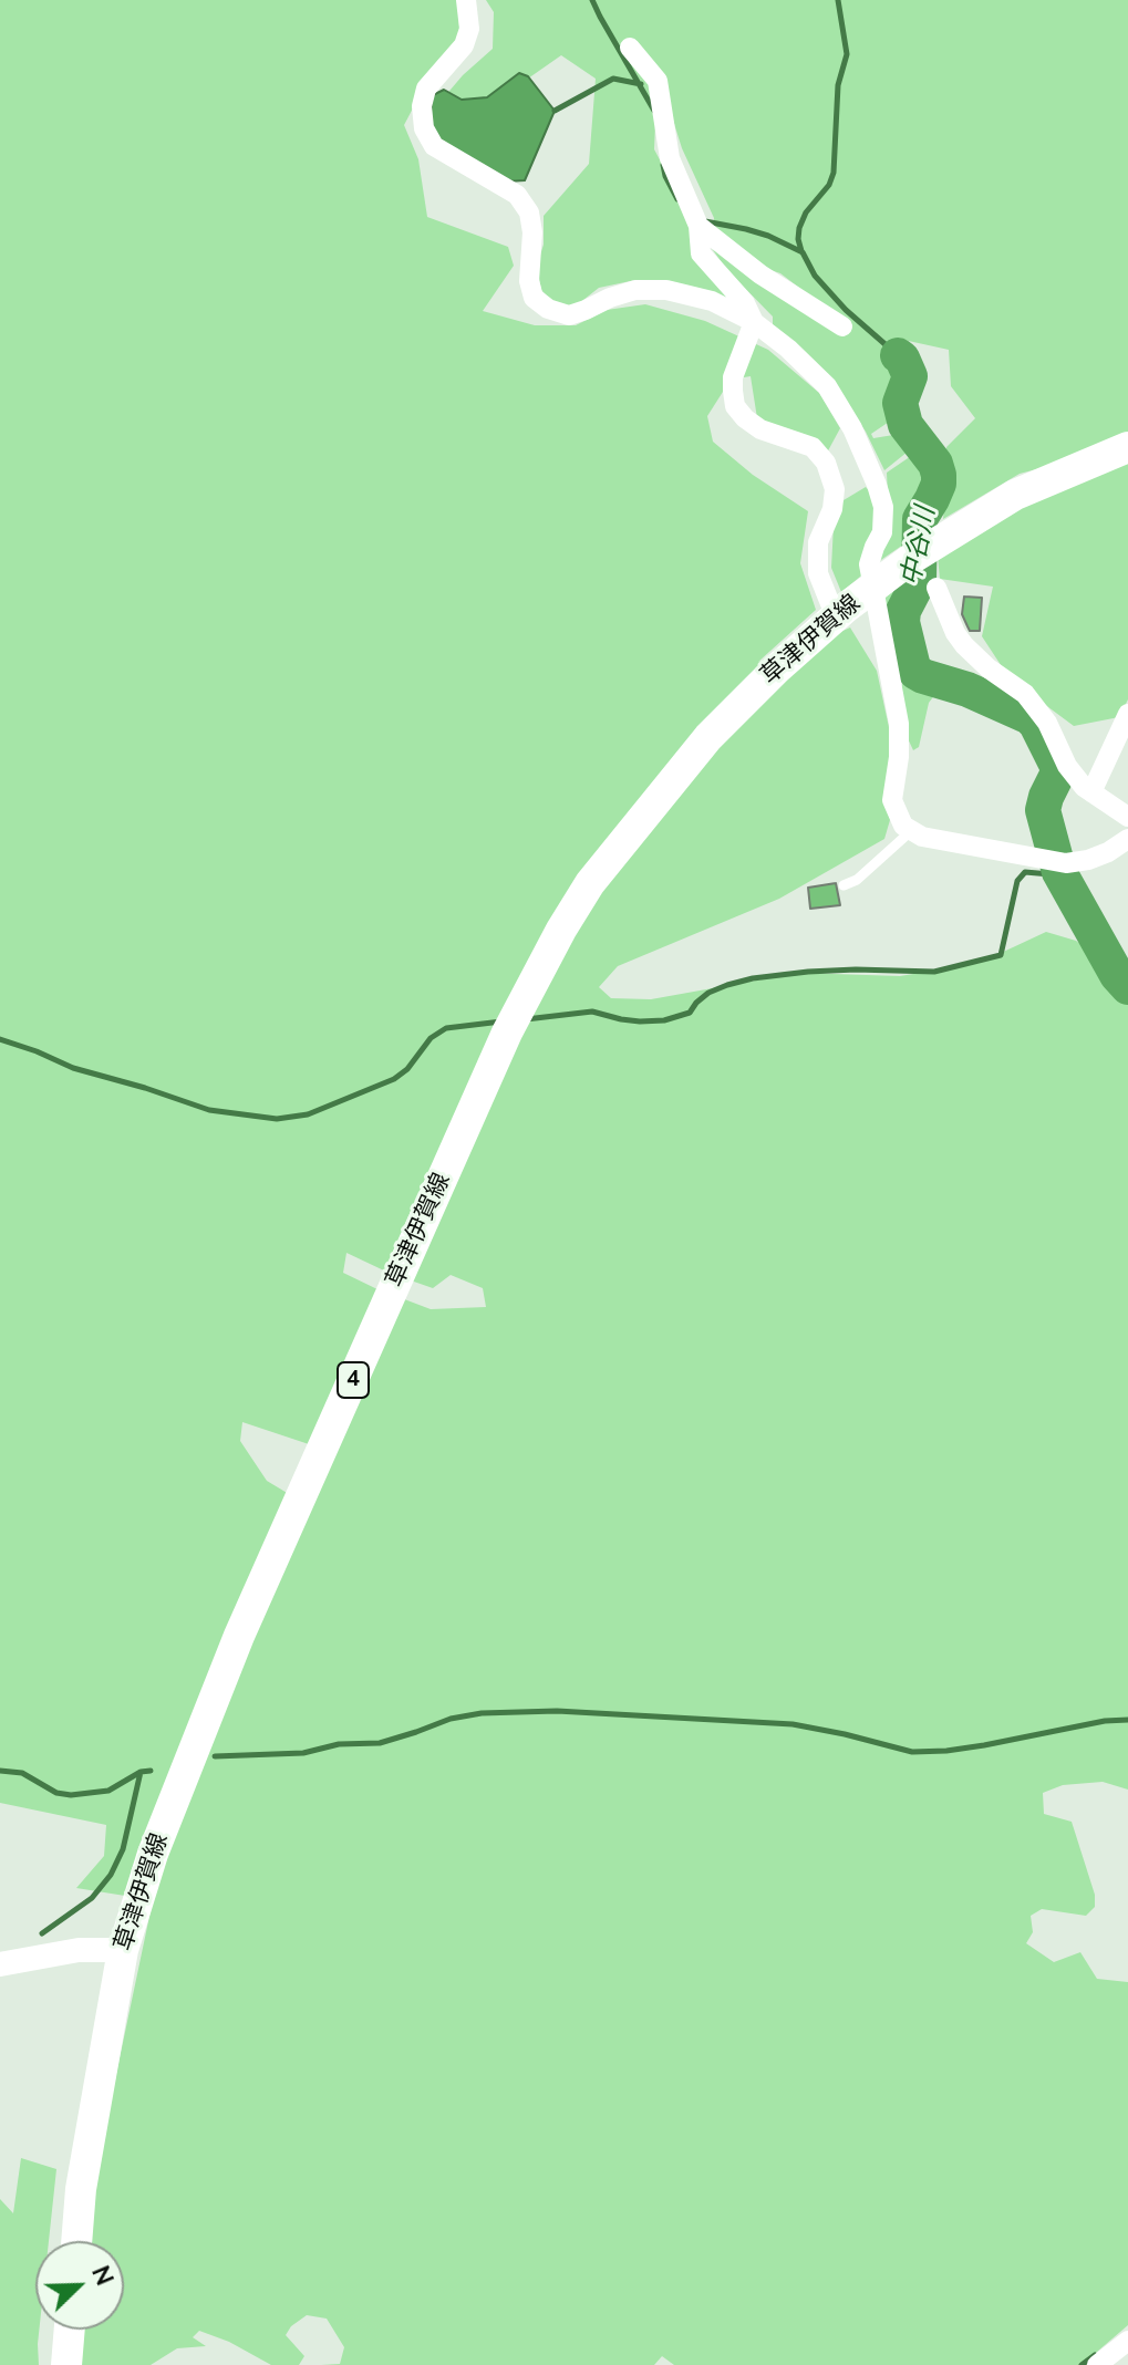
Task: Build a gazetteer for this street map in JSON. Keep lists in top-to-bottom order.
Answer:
{
  "streets": {
    "main road": ["草津伊賀線", "4"]
  },
  "water": ["中谷川"],
  "north": "top right"
}
